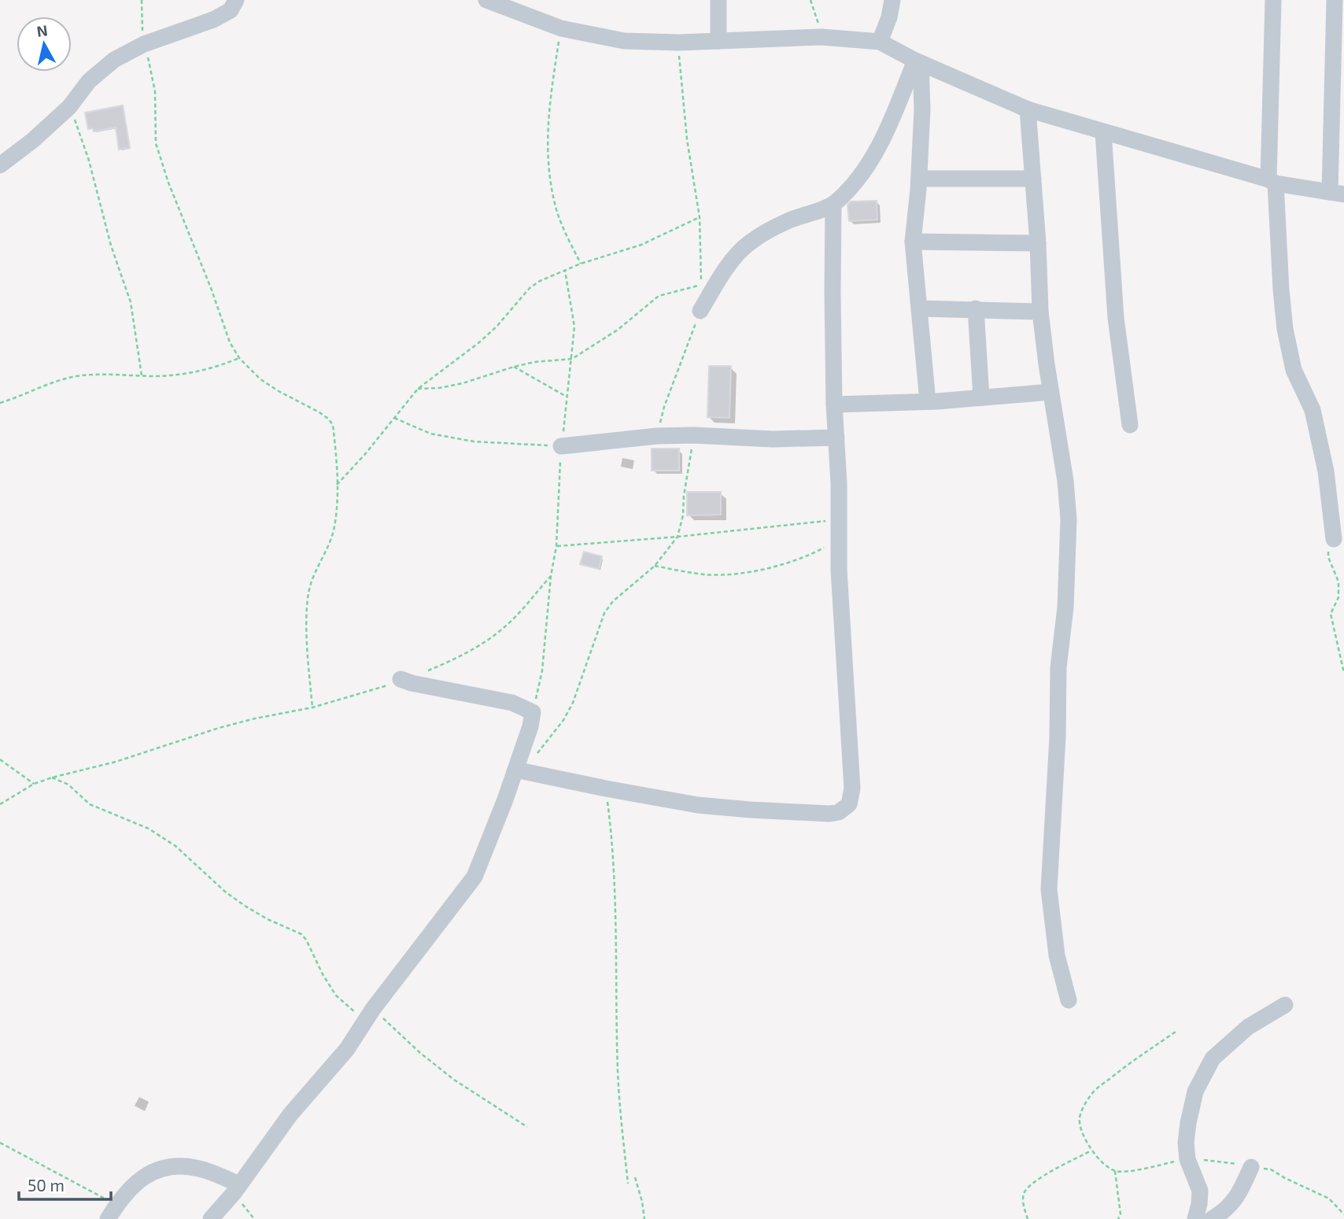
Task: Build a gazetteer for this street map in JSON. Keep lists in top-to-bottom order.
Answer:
{
  "scale_bar": "50 m",
  "north": "top"
}
